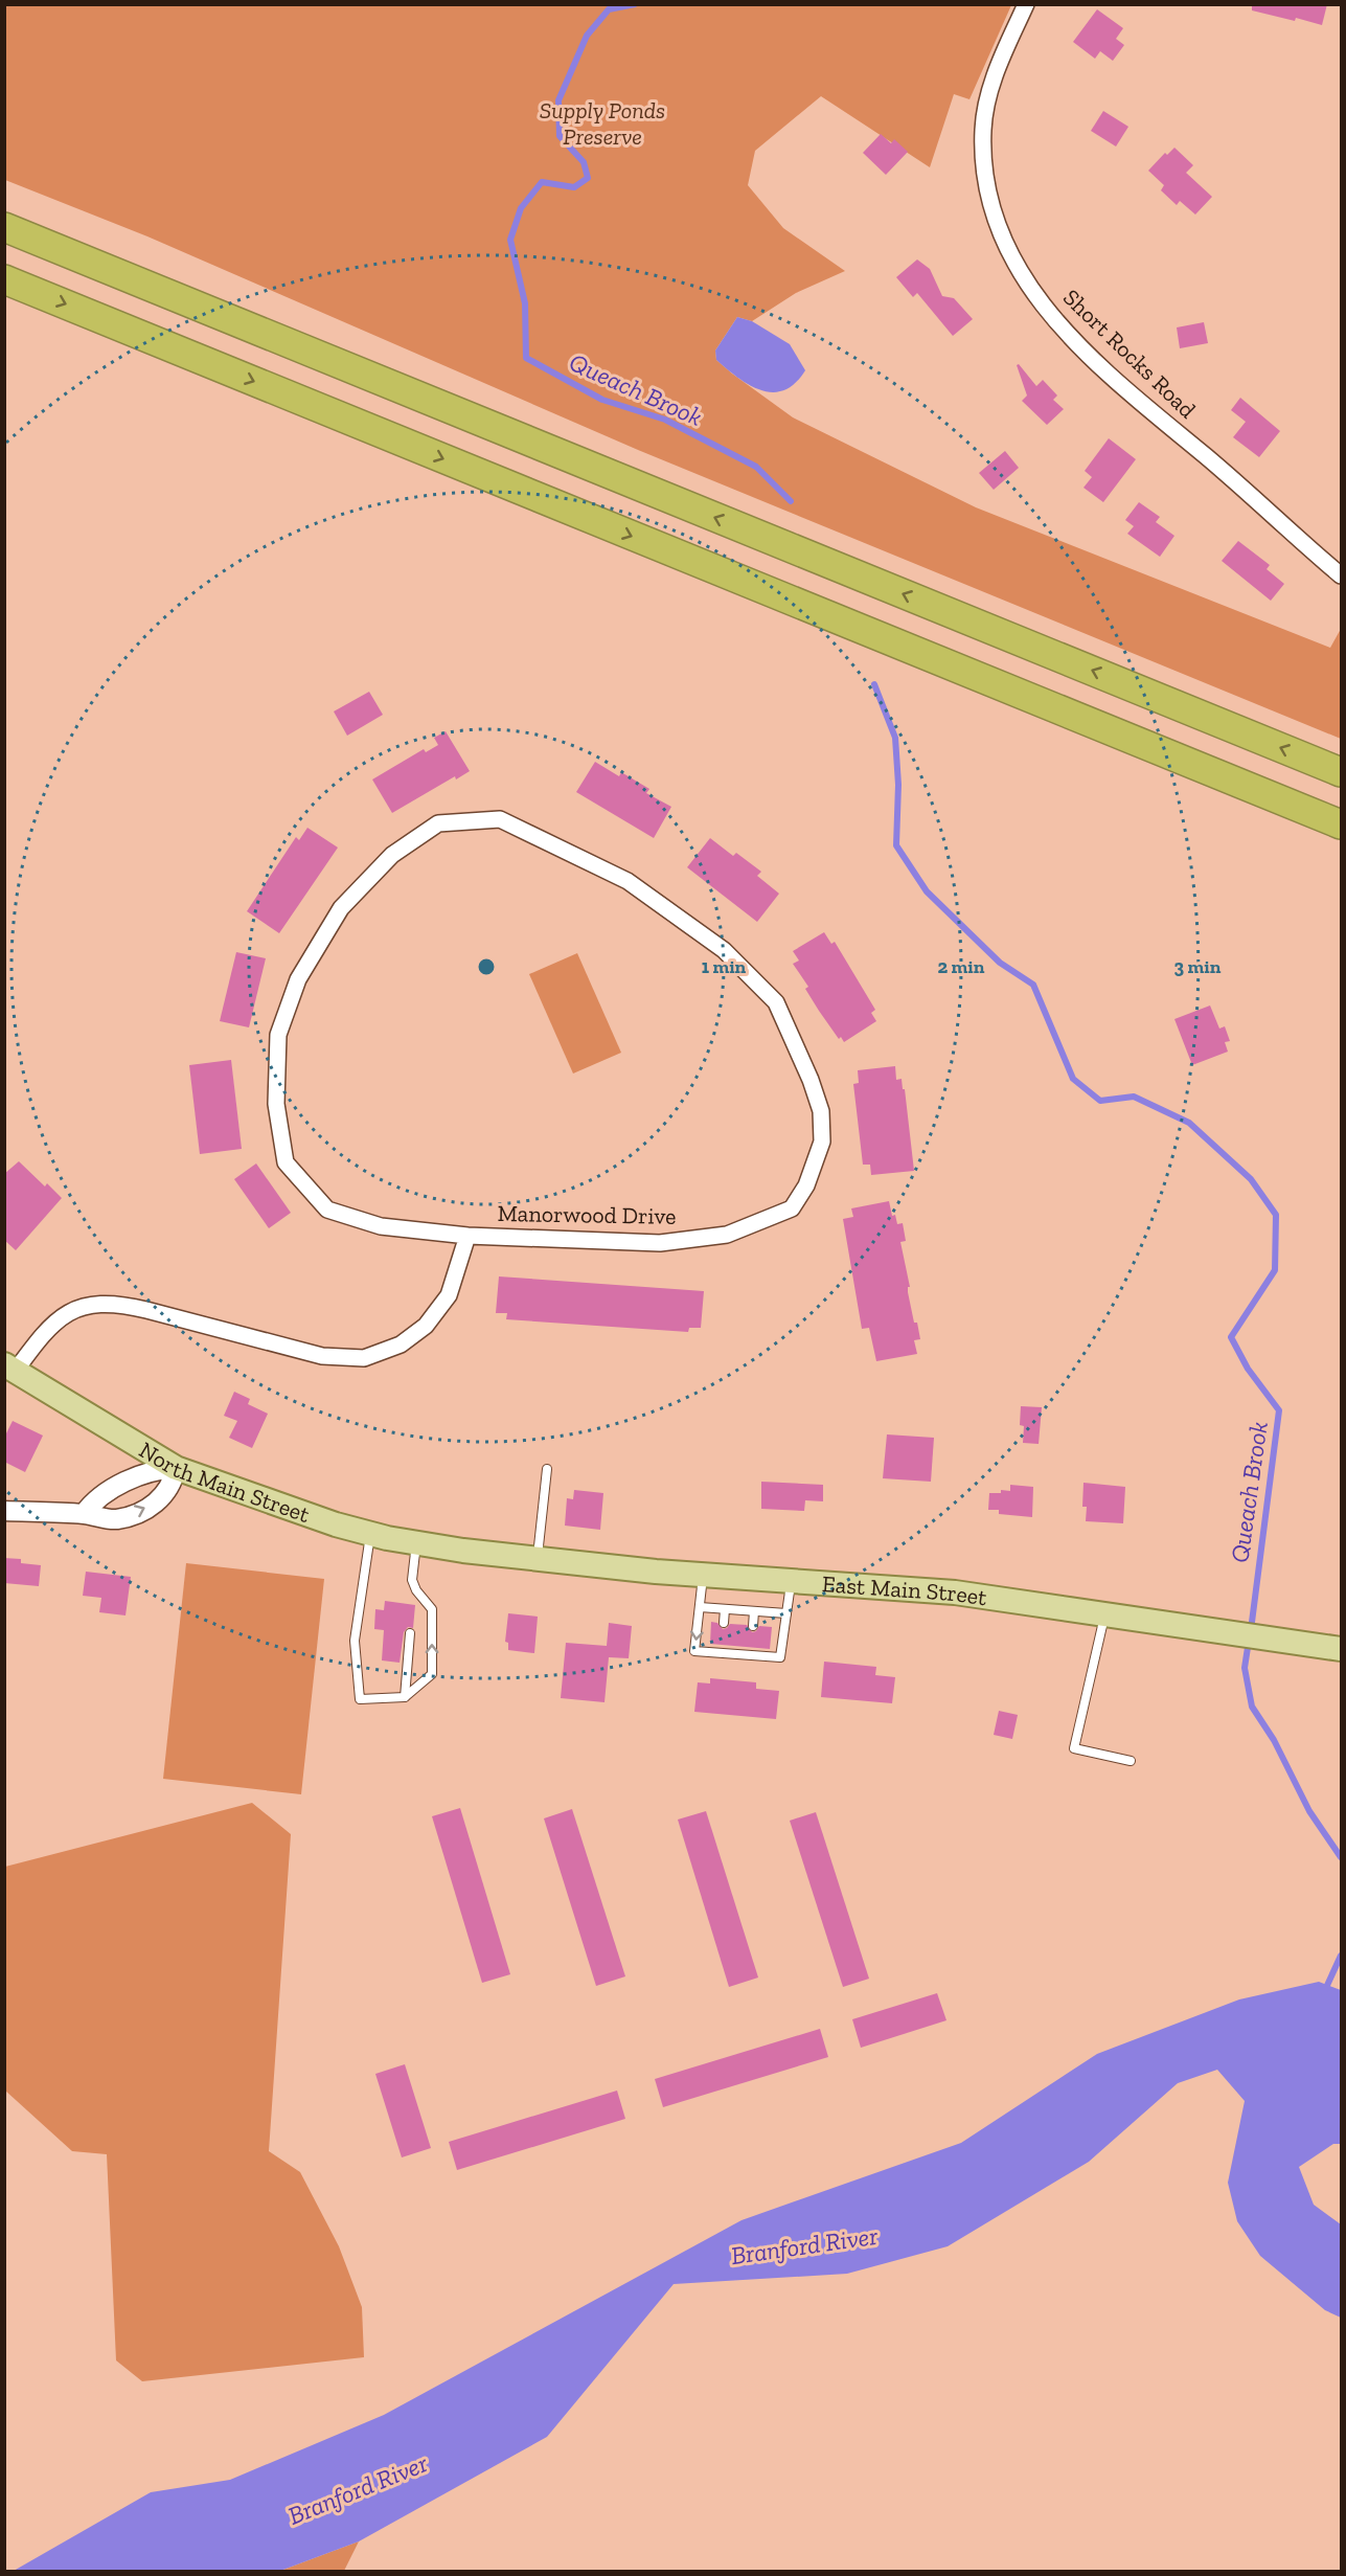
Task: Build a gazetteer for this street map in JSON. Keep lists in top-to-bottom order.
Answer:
{
  "streets": {
    "main road": ["North Main Street", "East Main Street"],
    "street": ["Short Rocks Road", "Manorwood Drive"]
  },
  "crossings": [
    ["Manorwood Drive", "North Main Street"],
    ["North Main Street", "East Main Street"]
  ],
  "water": ["Queach Brook", "Branford River"],
  "parks": ["Supply Ponds Preserve"],
  "rings": ["1 min", "2 min", "3 min"]
}
